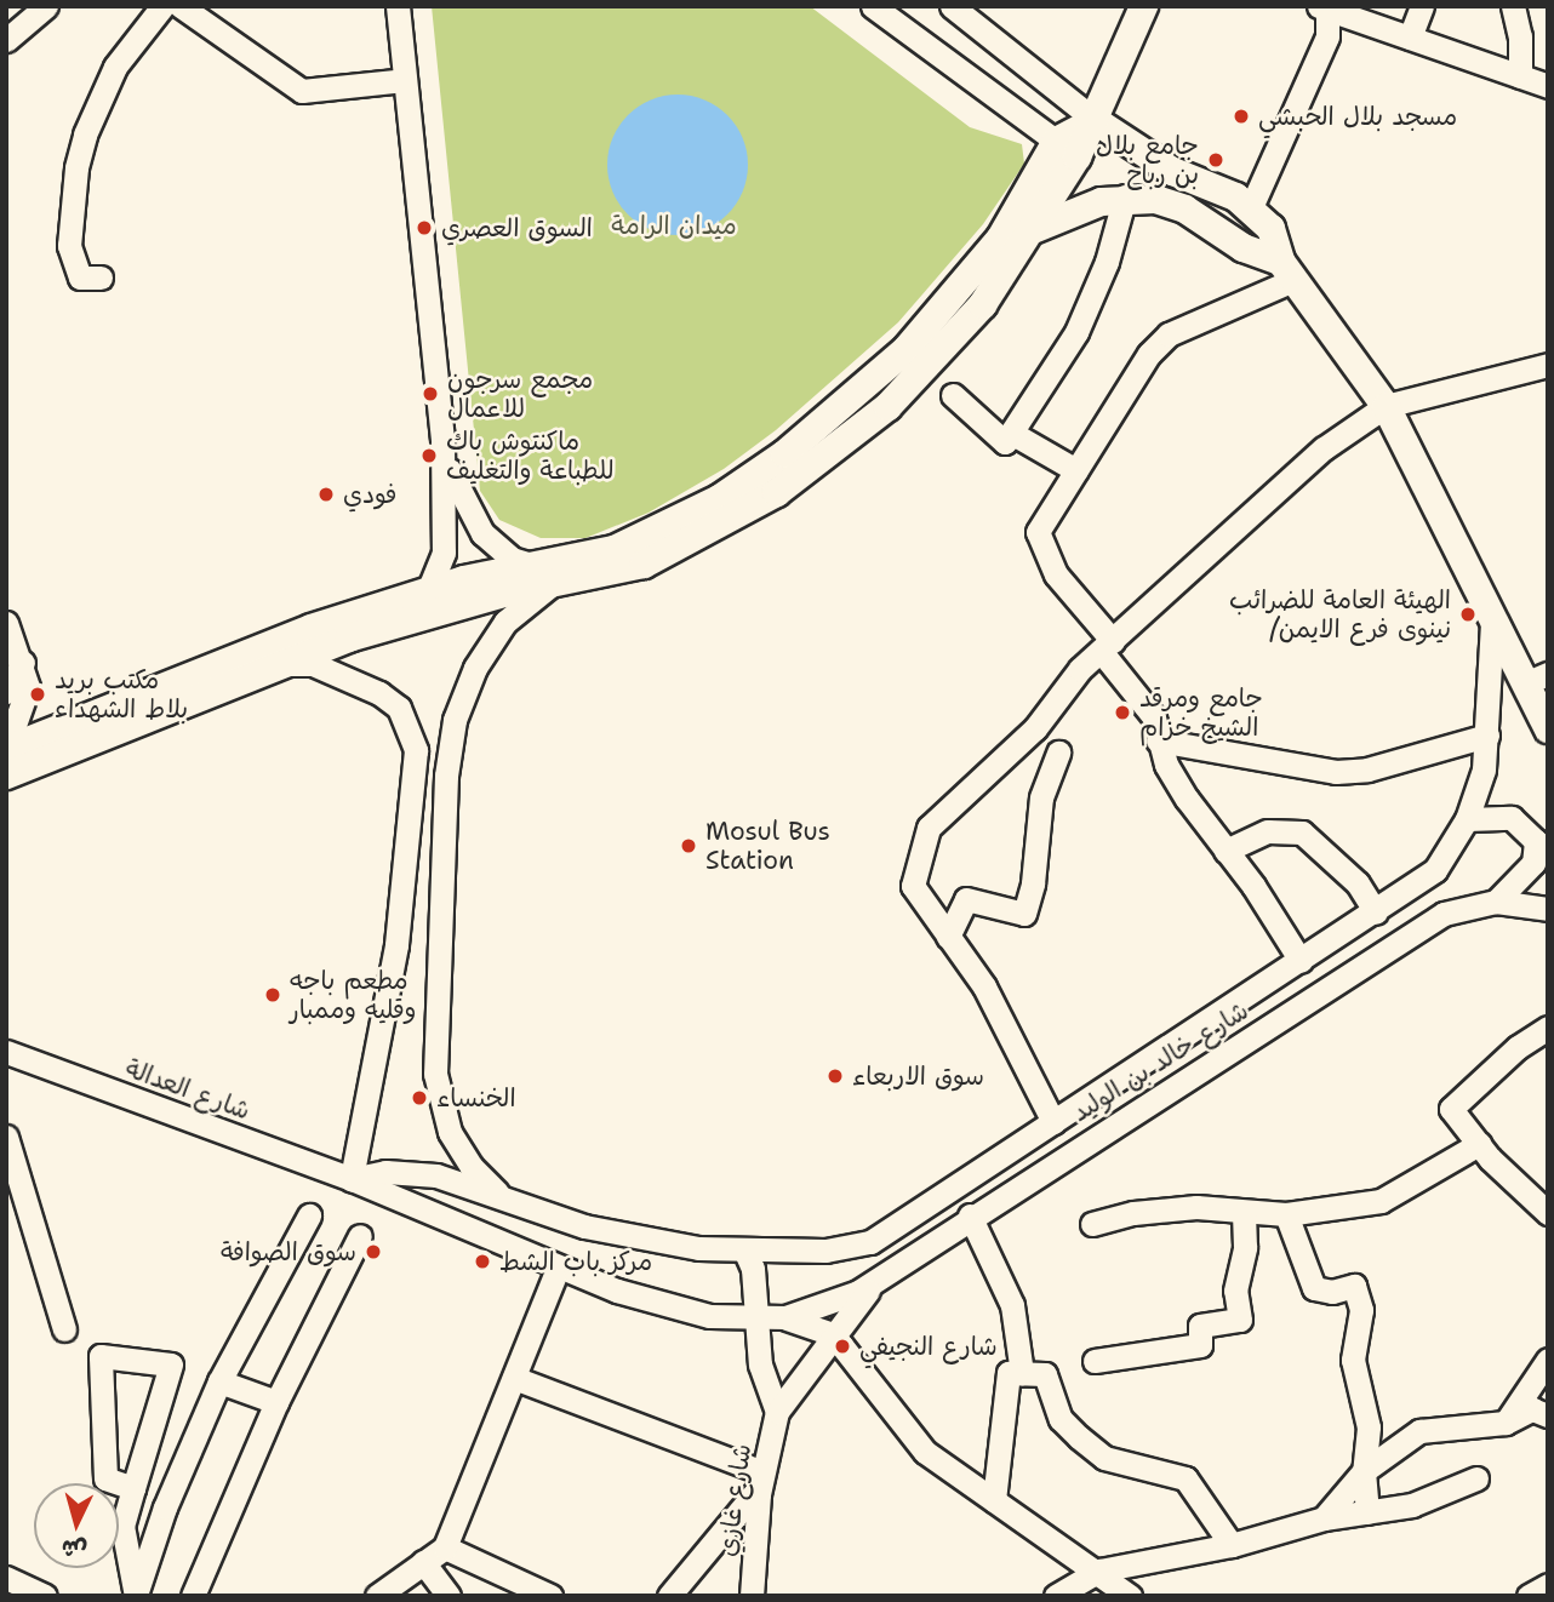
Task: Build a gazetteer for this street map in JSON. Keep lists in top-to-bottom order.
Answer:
{
  "streets": {
    "street": ["شارع خالد بن الوليد", "شارع العدالة", "شارع غازي"]
  },
  "crossings": [
    ["شارع خالد بن الوليد", "شارع العدالة"],
    ["شارع خالد بن الوليد", "شارع غازي"],
    ["شارع العدالة", "شارع غازي"]
  ],
  "parks": ["ميدان الرامة"],
  "places": [
    "مسجد بلال الحبشي",
    "جامع بلال بن رباح",
    "السوق العصري",
    "مجمع سرجون للاعمال",
    "ماكنتوش باك للطباعة والتغليف",
    "فودي",
    "الهيئة العامة للضرائب /نينوى فرع الايمن",
    "مكتب بريد بلاط الشهداء",
    "جامع ومرقد الشيخ خزام",
    "Mosul Bus Station",
    "مطعم باجه وقليه وممبار",
    "سوق الاربعاء",
    "الخنساء",
    "سوق الصوافة",
    "مركز باب الشط",
    "شارع النجيفي"
  ],
  "north": "bottom"
}
